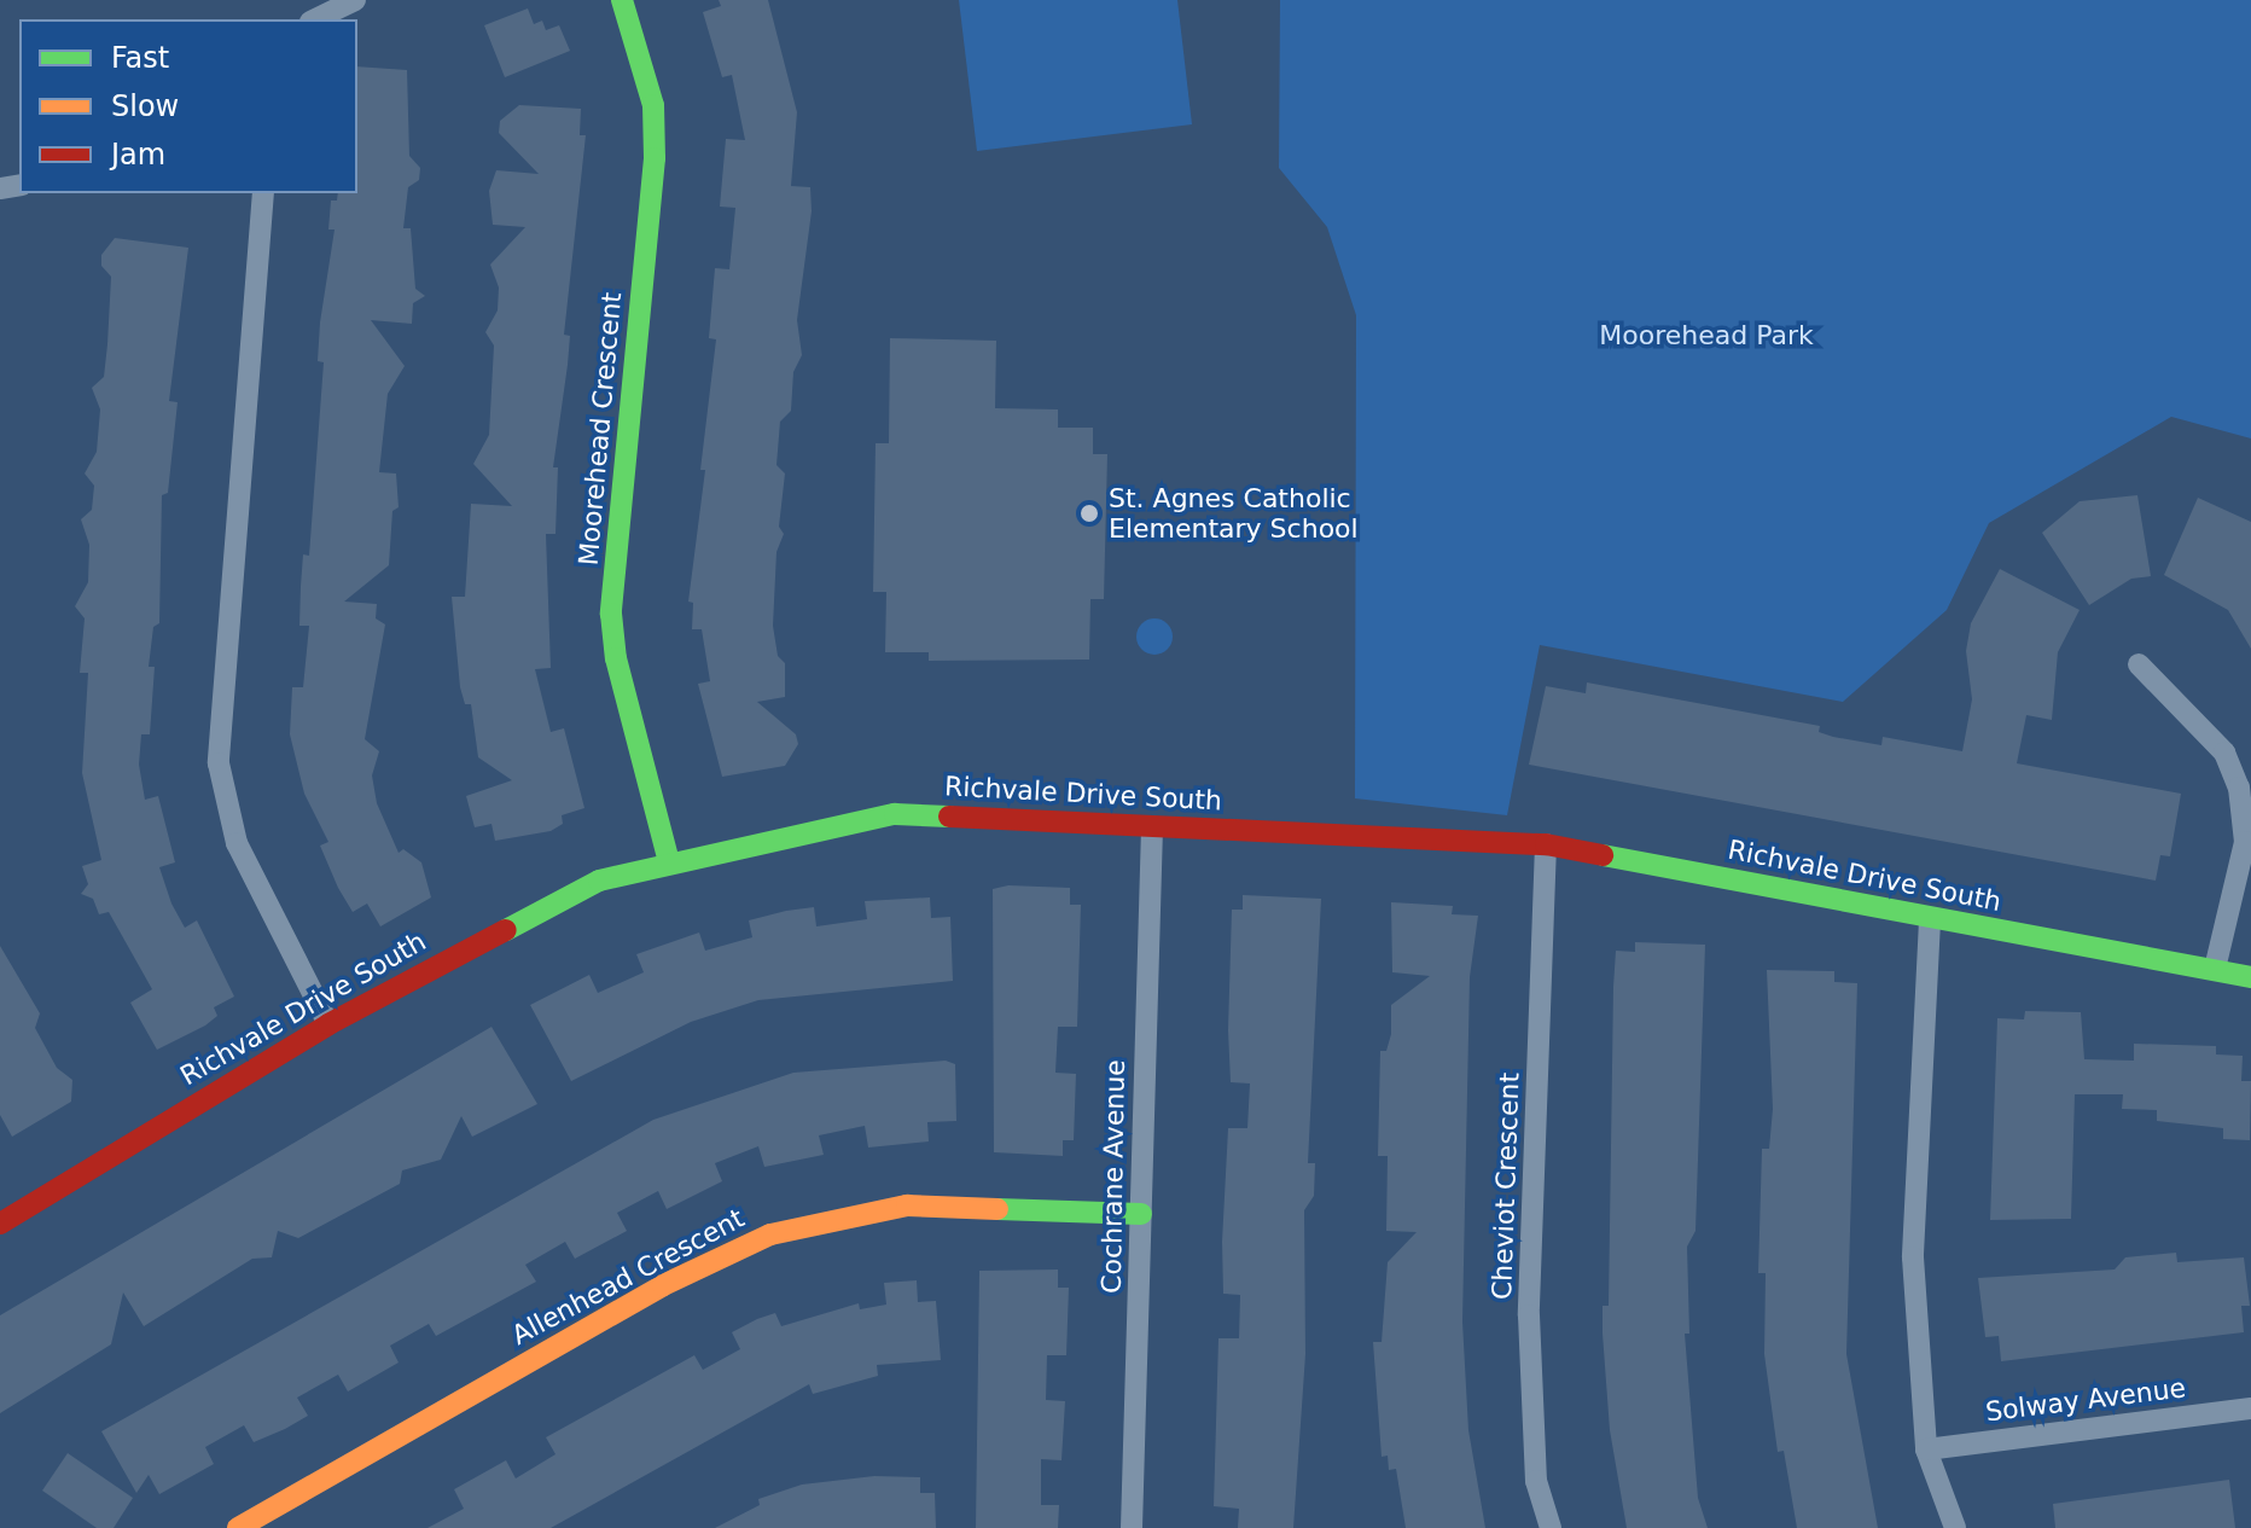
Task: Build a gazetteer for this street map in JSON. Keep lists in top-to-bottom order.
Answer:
{
  "streets": {
    "street": [
      "Moorehead Crescent",
      "Richvale Drive South",
      "Cochrane Avenue",
      "Cheviot Crescent",
      "Allenhead Crescent",
      "Solway Avenue"
    ]
  },
  "crossings": [
    ["Moorehead Crescent", "Richvale Drive South"],
    ["Richvale Drive South", "Cochrane Avenue"],
    ["Richvale Drive South", "Cheviot Crescent"],
    ["Cochrane Avenue", "Allenhead Crescent"]
  ],
  "parks": ["Moorehead Park"],
  "places": ["St. Agnes Catholic Elementary School"],
  "legend": ["Fast", "Slow", "Jam"]
}
